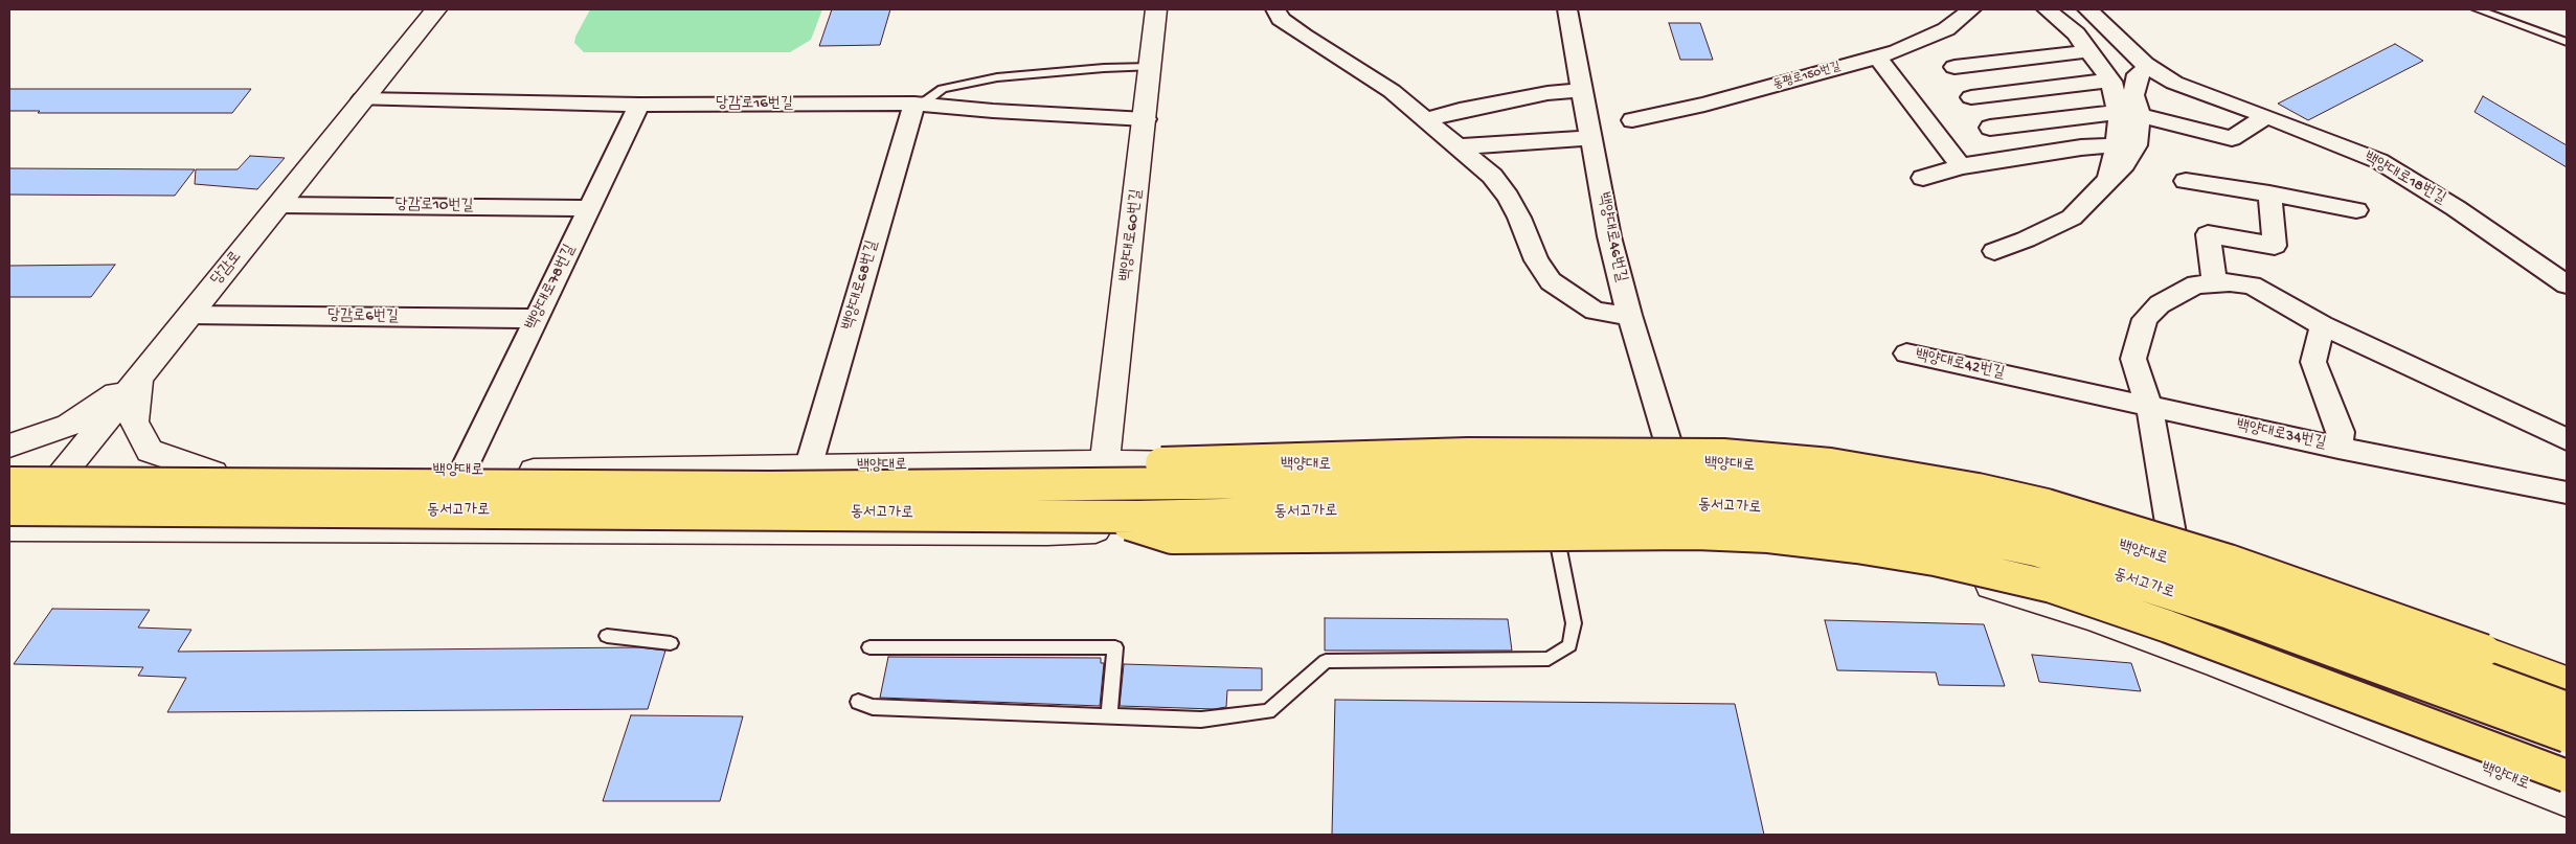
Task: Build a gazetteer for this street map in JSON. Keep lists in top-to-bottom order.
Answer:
{
  "streets": {
    "highway": ["동서고가로"],
    "main road": ["백양대로60번길", "당감로", "백양대로"],
    "street": [
      "동평로150번길",
      "당감로16번길",
      "백양대로18번길",
      "당감로10번길",
      "백양대로46번길",
      "백양대로68번길",
      "백양대로78번길",
      "당감로6번길",
      "백양대로42번길",
      "백양대로34번길"
    ]
  },
  "crossings": [
    ["당감로16번길", "백양대로60번길"],
    ["당감로16번길", "당감로"],
    ["당감로16번길", "백양대로68번길"],
    ["당감로16번길", "백양대로78번길"],
    ["당감로10번길", "당감로"],
    ["당감로10번길", "백양대로78번길"],
    ["백양대로60번길", "백양대로"],
    ["백양대로46번길", "백양대로"],
    ["당감로", "당감로6번길"],
    ["당감로", "백양대로"],
    ["당감로", "동서고가로"],
    ["백양대로68번길", "백양대로"],
    ["백양대로78번길", "당감로6번길"],
    ["백양대로78번길", "백양대로"],
    ["백양대로42번길", "백양대로34번길"],
    ["백양대로", "동서고가로"]
  ]
}
